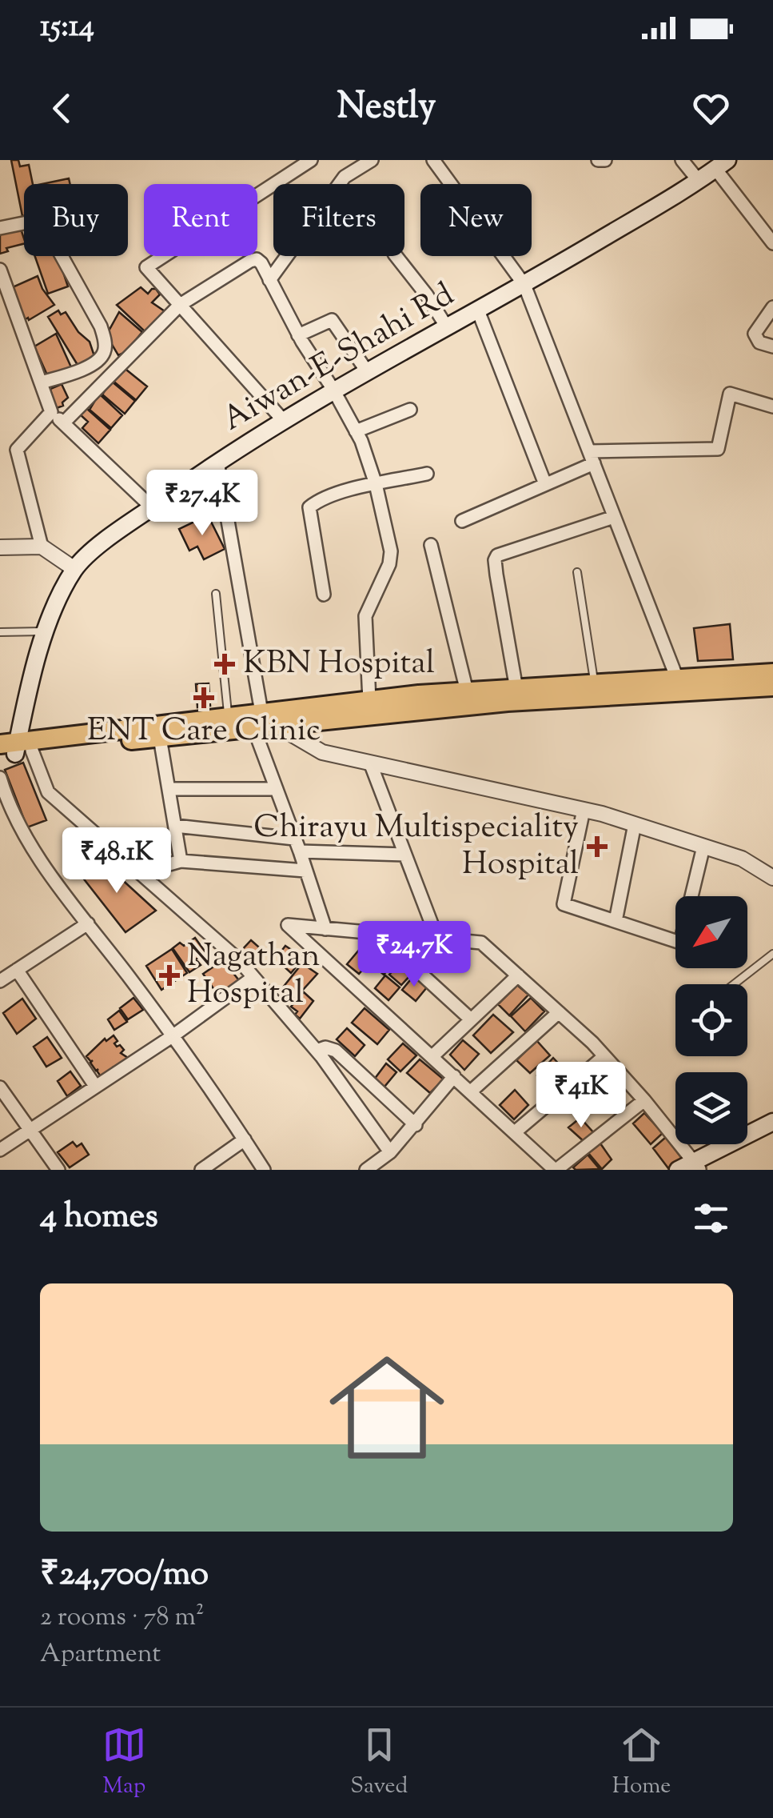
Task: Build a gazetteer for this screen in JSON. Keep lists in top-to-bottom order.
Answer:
{
  "streets": {
    "main road": ["Aiwan-E-Shahi Rd"]
  },
  "places": {
    "health": [
      "KBN Hospital",
      "ENT Care Clinic",
      "Chirayu Multispeciality Hospital",
      "Nagathan Hospital"
    ]
  },
  "north": "bottom left",
  "page": {
    "status": "15:14",
    "header": "Nestly",
    "chip": [
      "Buy",
      "Rent",
      "Filters",
      "New"
    ],
    "price": [
      "₹27.4K",
      "₹48.1K",
      "₹24.7K",
      "₹41K"
    ],
    "heading": "4 homes",
    "list": [
      {
        "name": "₹24,700/mo",
        "note": "2 rooms · 78 m² · Apartment"
      }
    ],
    "tabs": ["Map", "Saved", "Home"]
  }
}
